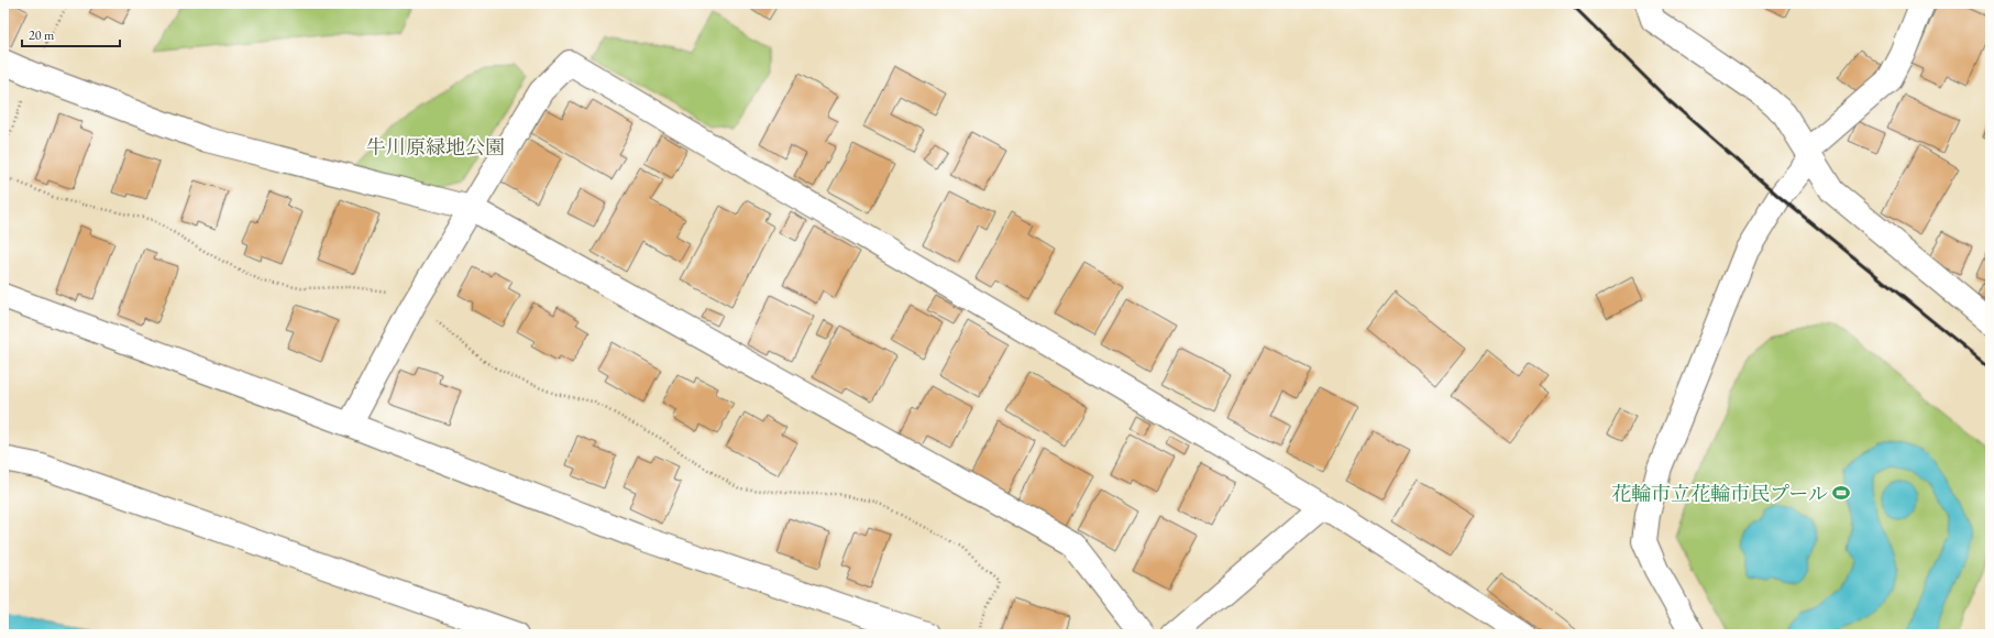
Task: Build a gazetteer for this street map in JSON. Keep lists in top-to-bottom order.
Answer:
{
  "parks": ["牛川原緑地公園"],
  "places": {
    "sports": ["花輪市立花輪市民プール"]
  },
  "scale_bar": "20 m"
}
